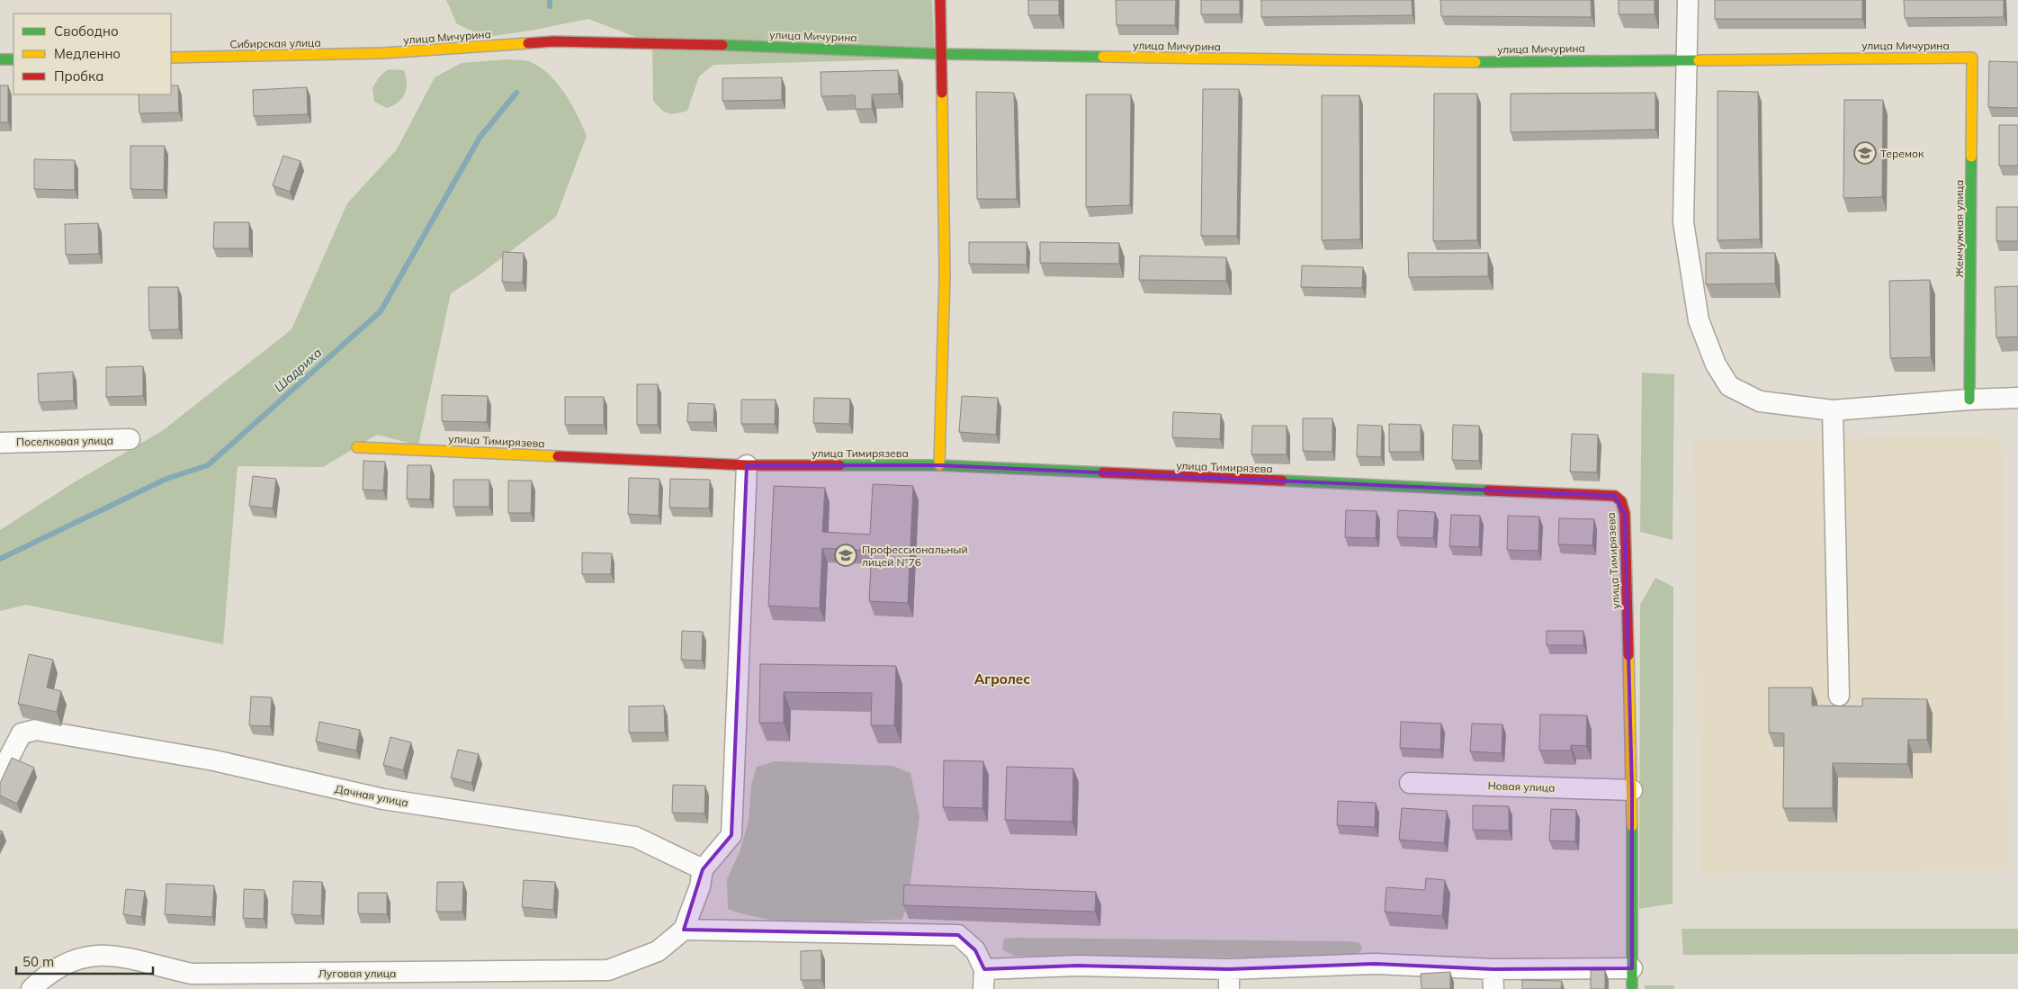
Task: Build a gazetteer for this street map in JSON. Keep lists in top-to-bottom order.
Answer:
{
  "streets": {
    "street": [
      "улица Мичурина",
      "Сибирская улица",
      "Жемчужная улица",
      "Поселковая улица",
      "улица Тимирязева",
      "Новая улица",
      "Дачная улица",
      "Луговая улица"
    ]
  },
  "crossings": [
    ["улица Мичурина", "Сибирская улица"],
    ["улица Мичурина", "Жемчужная улица"],
    ["улица Тимирязева", "Новая улица"]
  ],
  "districts": ["Агролес"],
  "water": ["Шадриха"],
  "places": {
    "school or university": ["Теремок", "Профессиональный лицей №76"]
  },
  "legend": ["Свободно", "Медленно", "Пробка"],
  "scale_bar": "50 m"
}
